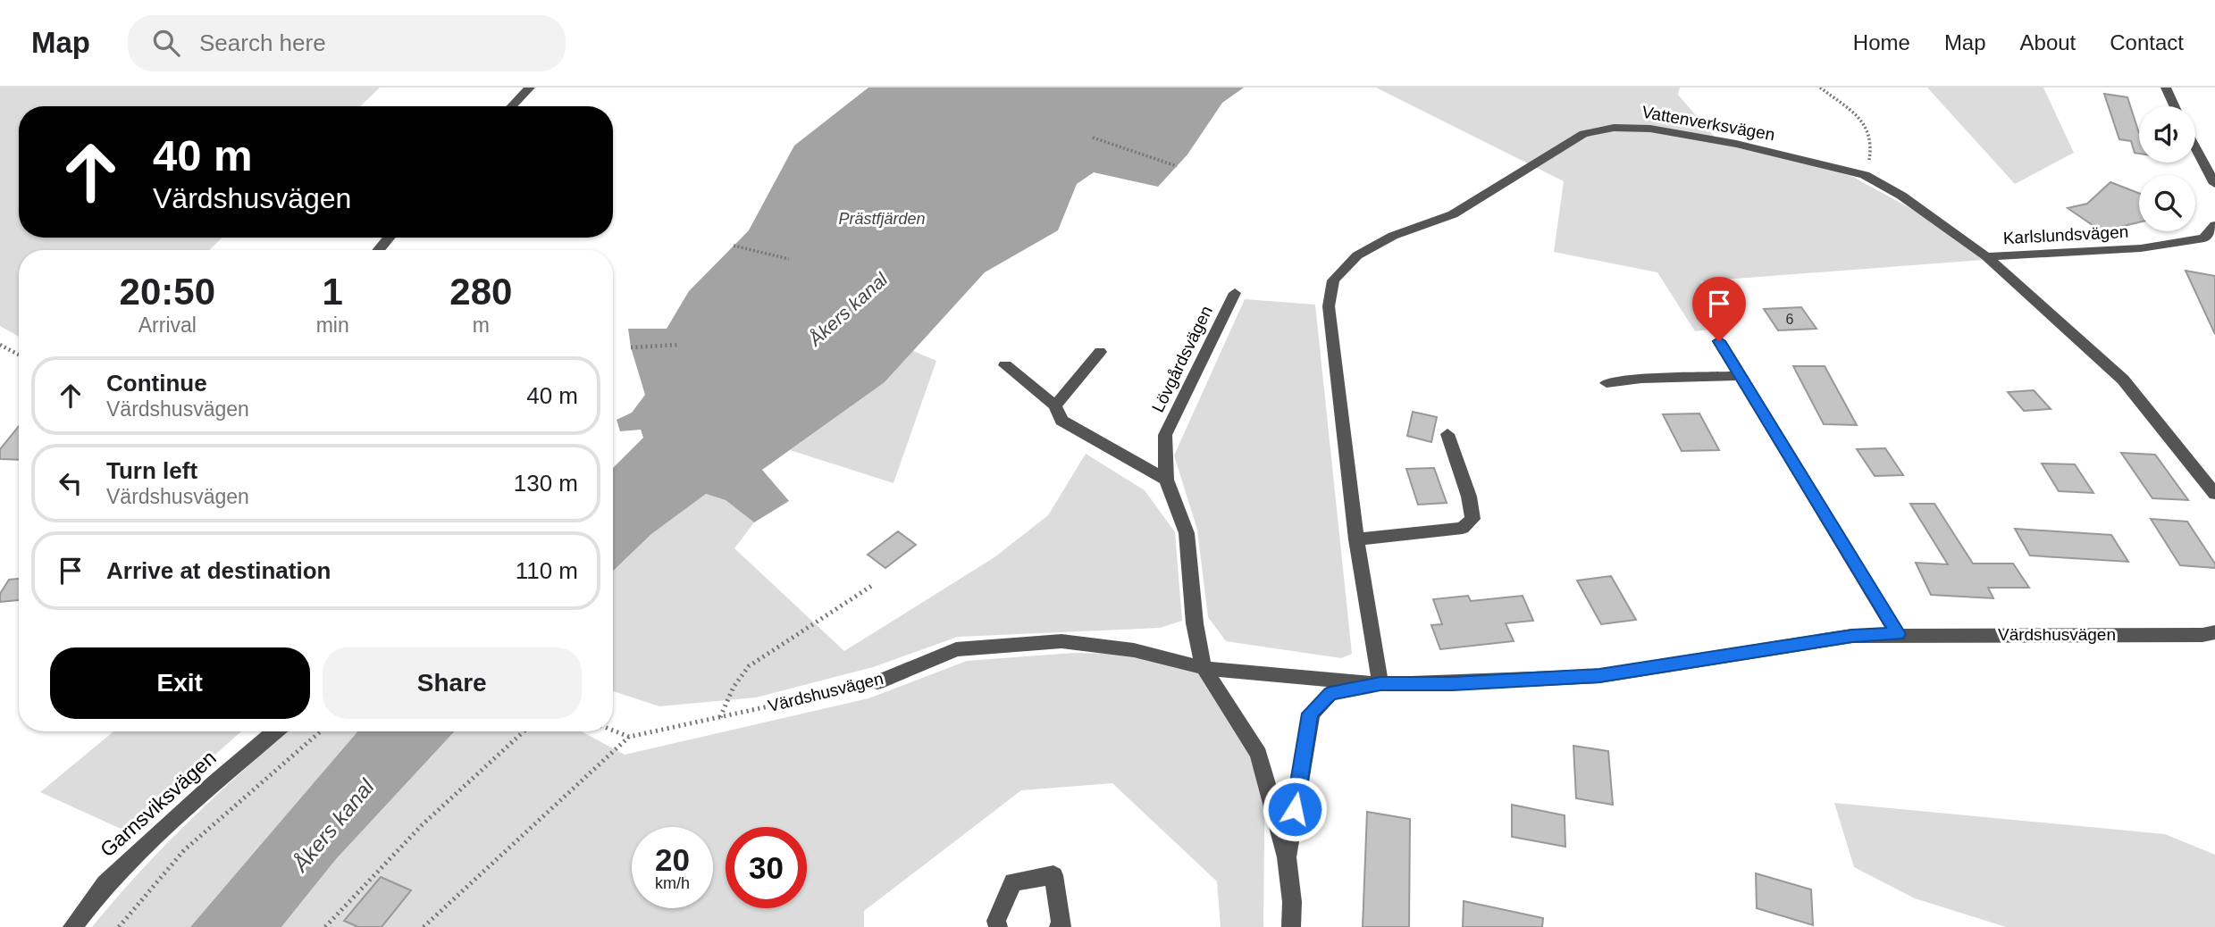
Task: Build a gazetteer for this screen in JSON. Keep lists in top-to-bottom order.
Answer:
{
  "streets": {
    "street": [
      "Vattenverksvägen",
      "Karlslundsvägen",
      "Lövgårdsvägen",
      "Värdshusvägen",
      "Garnsviksvägen"
    ]
  },
  "crossings": [
    ["Vattenverksvägen", "Karlslundsvägen"],
    ["Vattenverksvägen", "Värdshusvägen"],
    ["Lövgårdsvägen", "Värdshusvägen"]
  ],
  "water": ["Prästfjärden", "Åkers kanal"],
  "house_numbers": ["6"],
  "page": {
    "header": "Map",
    "search": "Search here",
    "nav": [
      "Home",
      "Map",
      "About",
      "Contact"
    ],
    "turn": ["40 m", "Värdshusvägen"],
    "eta": [
      "20:50",
      "Arrival",
      "1",
      "min",
      "280",
      "m"
    ],
    "list": [
      {
        "name": "Continue",
        "note": "Värdshusvägen",
        "value": "40 m"
      },
      {
        "name": "Turn left",
        "note": "Värdshusvägen",
        "value": "130 m"
      },
      {
        "name": "Arrive at destination",
        "value": "110 m"
      }
    ],
    "buttons": ["Exit", "Share"],
    "speed": "20 km/h",
    "limit": "30"
  }
}
